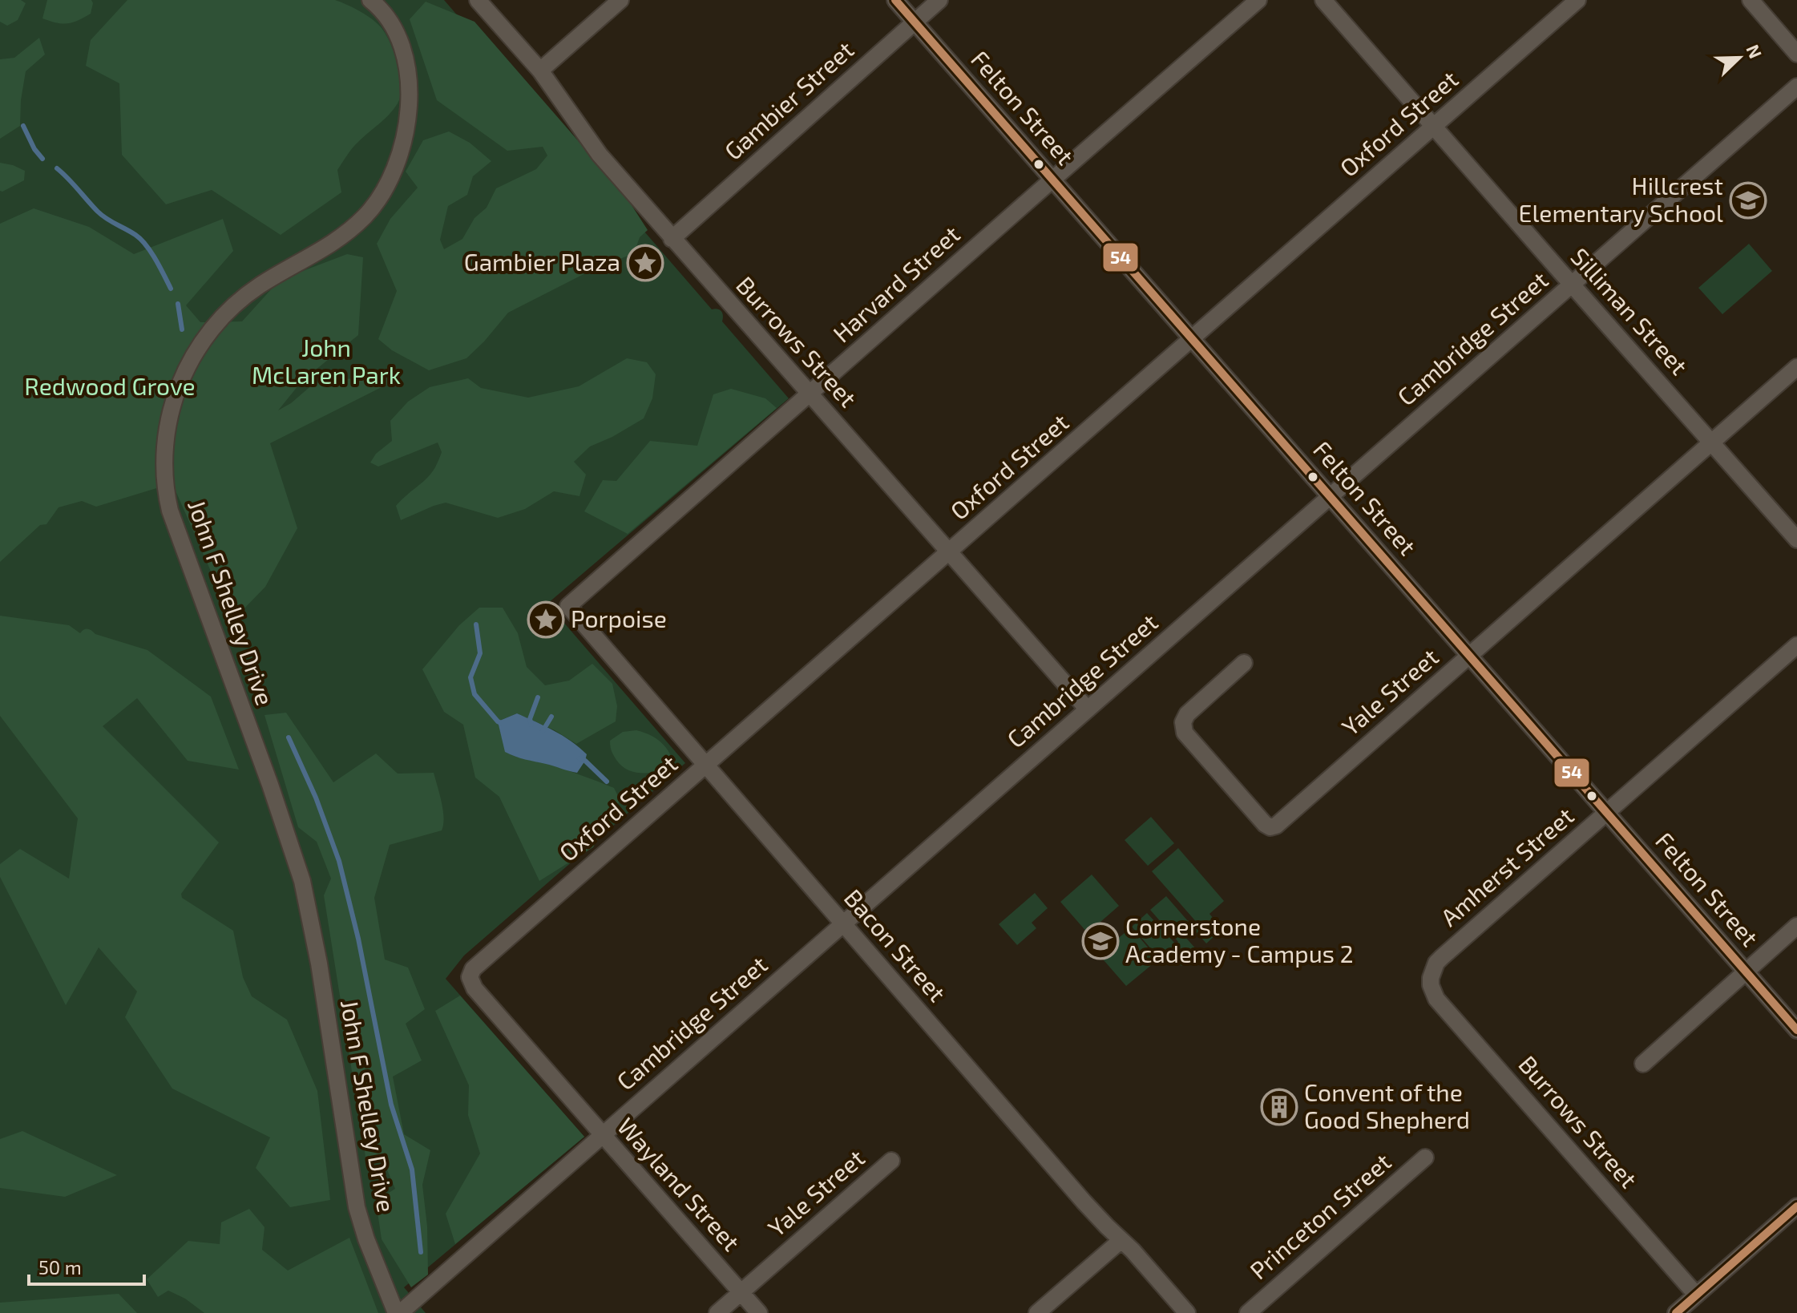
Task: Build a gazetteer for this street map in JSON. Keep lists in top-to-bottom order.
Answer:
{
  "streets": {
    "street": [
      "Gambier Street",
      "Felton Street",
      "Oxford Street",
      "Harvard Street",
      "Silliman Street",
      "Cambridge Street",
      "Burrows Street",
      "John F Shelley Drive",
      "Yale Street",
      "Amherst Street",
      "Bacon Street",
      "Wayland Street",
      "Princeton Street"
    ]
  },
  "crossings": [
    ["Gambier Street", "Felton Street"],
    ["Gambier Street", "Burrows Street"],
    ["Felton Street", "Oxford Street"],
    ["Felton Street", "Harvard Street"],
    ["Felton Street", "Cambridge Street"],
    ["Felton Street", "Yale Street"],
    ["Felton Street", "Amherst Street"],
    ["Oxford Street", "Silliman Street"],
    ["Oxford Street", "Burrows Street"],
    ["Oxford Street", "Bacon Street"],
    ["Oxford Street", "Wayland Street"],
    ["Harvard Street", "Burrows Street"],
    ["Harvard Street", "Bacon Street"],
    ["Silliman Street", "Cambridge Street"],
    ["Silliman Street", "Yale Street"],
    ["Cambridge Street", "Burrows Street"],
    ["Cambridge Street", "John F Shelley Drive"],
    ["Cambridge Street", "Bacon Street"],
    ["Cambridge Street", "Wayland Street"],
    ["Burrows Street", "Amherst Street"],
    ["Yale Street", "Wayland Street"]
  ],
  "parks": ["John McLaren Park", "Redwood Grove"],
  "places": {
    "school or university": ["Hillcrest Elementary School", "Cornerstone Academy - Campus 2"],
    "place": ["Gambier Plaza", "Porpoise"],
    "building": ["Convent of the Good Shepherd"]
  },
  "lines": ["transit line 54"],
  "scale_bar": "50 m",
  "north": "top right"
}
